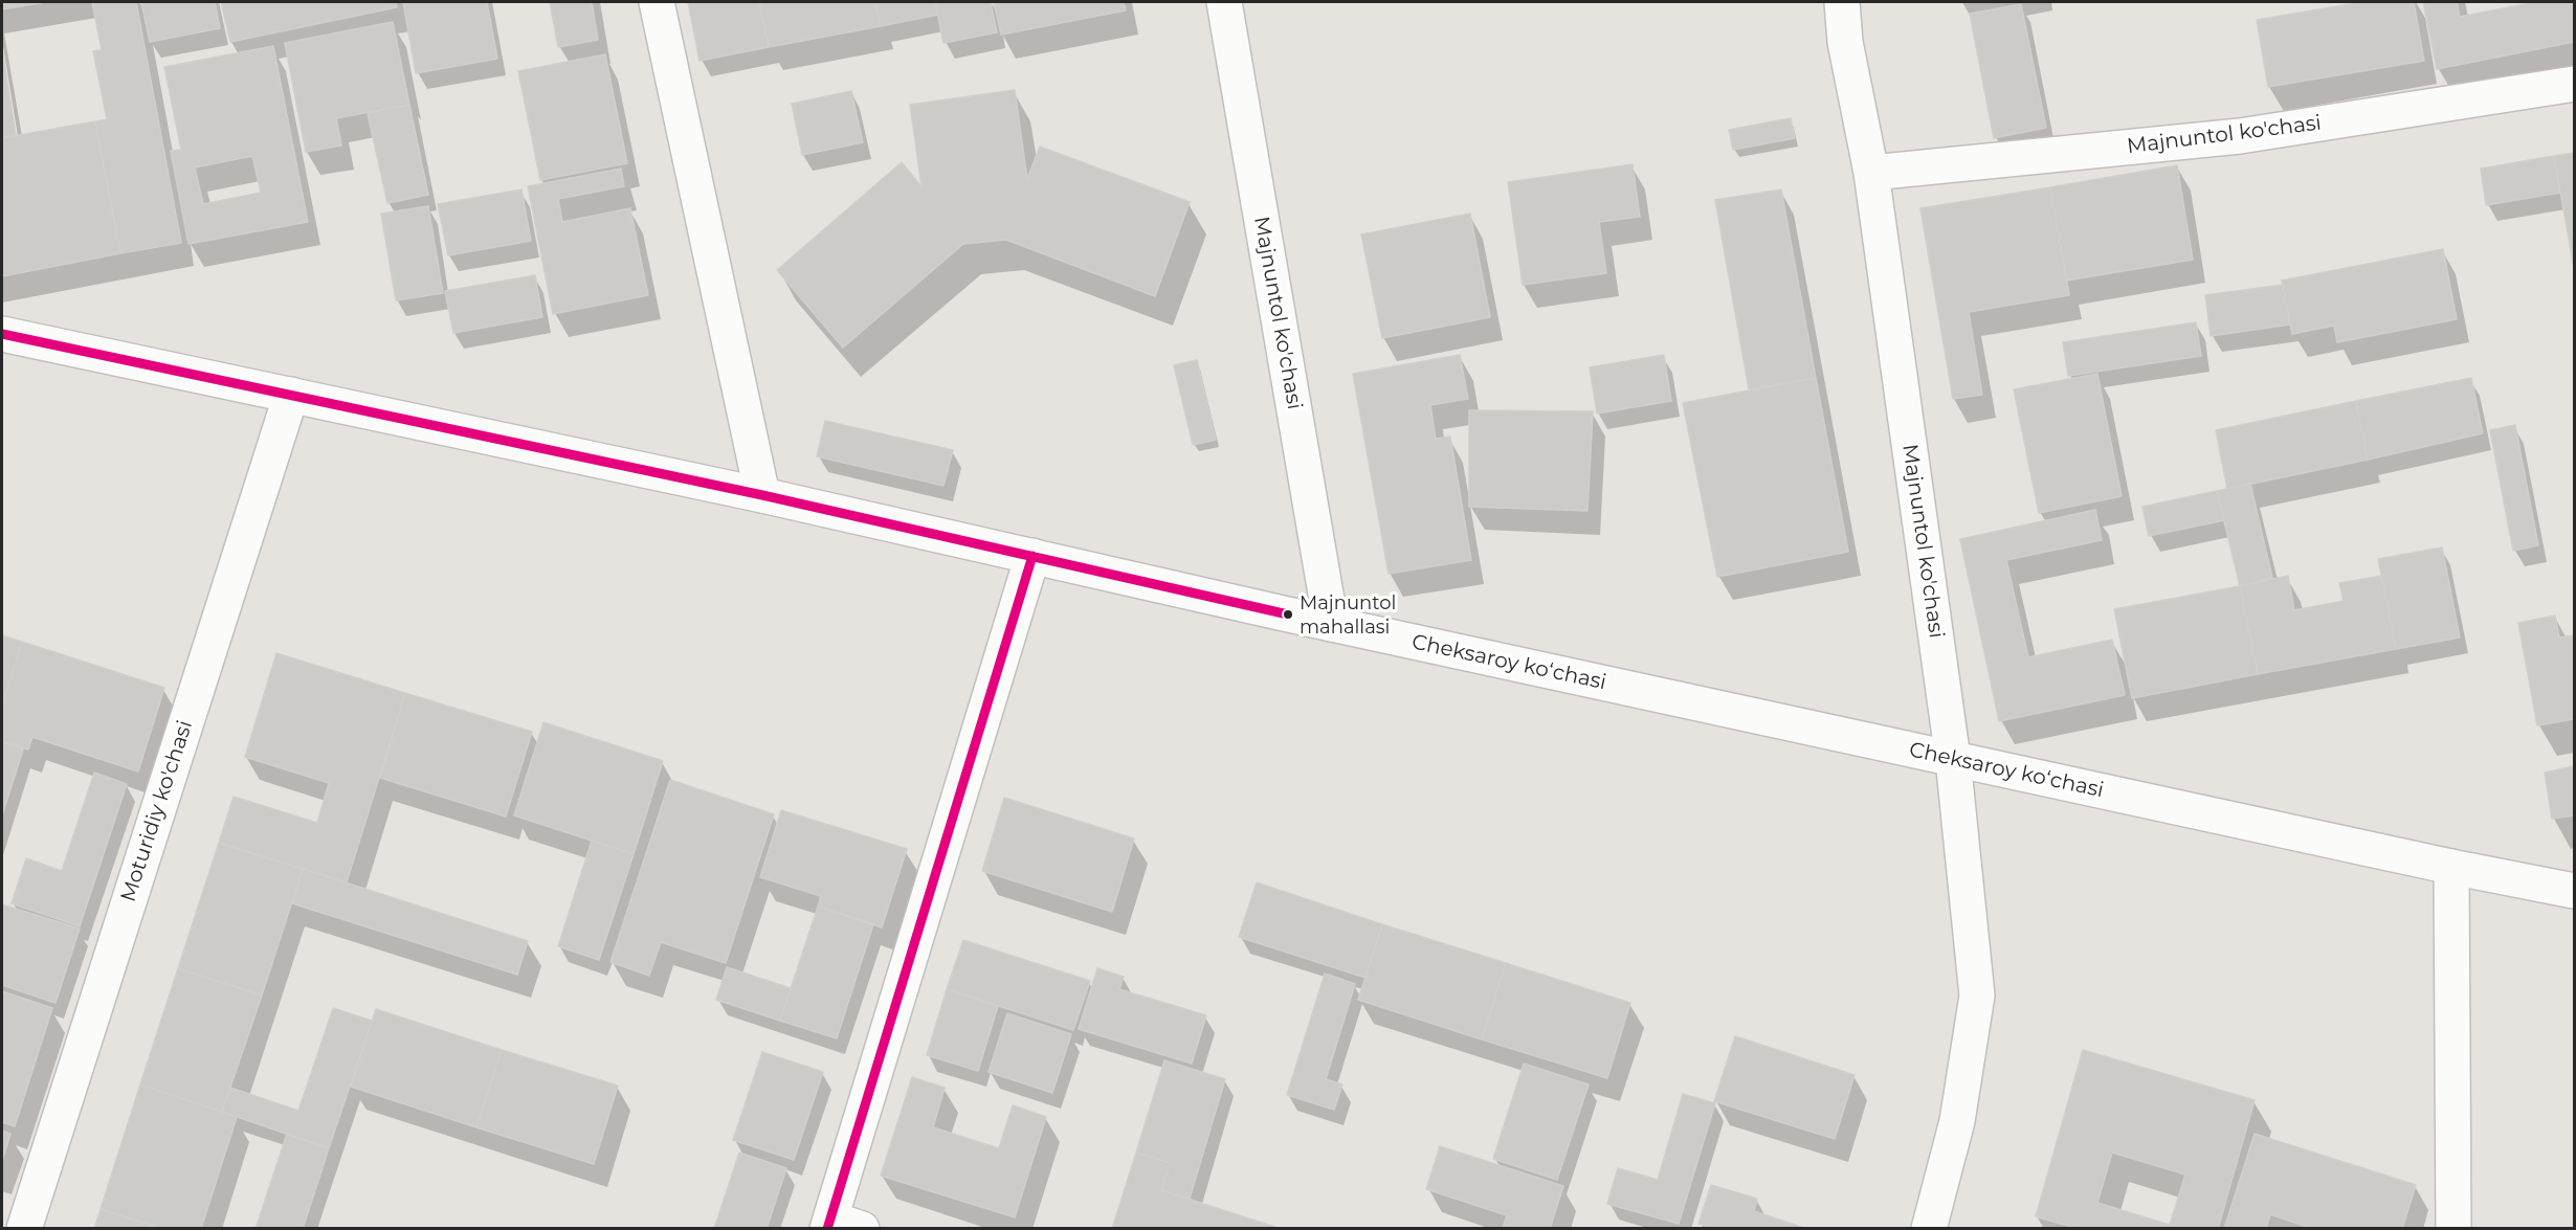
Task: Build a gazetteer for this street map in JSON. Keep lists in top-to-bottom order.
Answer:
{
  "streets": {
    "street": ["Majnuntol ko'chasi", "Cheksaroy koʻchasi", "Moturidiy ko'chasi"]
  },
  "crossings": [
    ["Majnuntol ko'chasi", "Cheksaroy koʻchasi"],
    ["Cheksaroy koʻchasi", "Moturidiy ko'chasi"]
  ],
  "places": ["Majnuntol mahallasi"]
}
